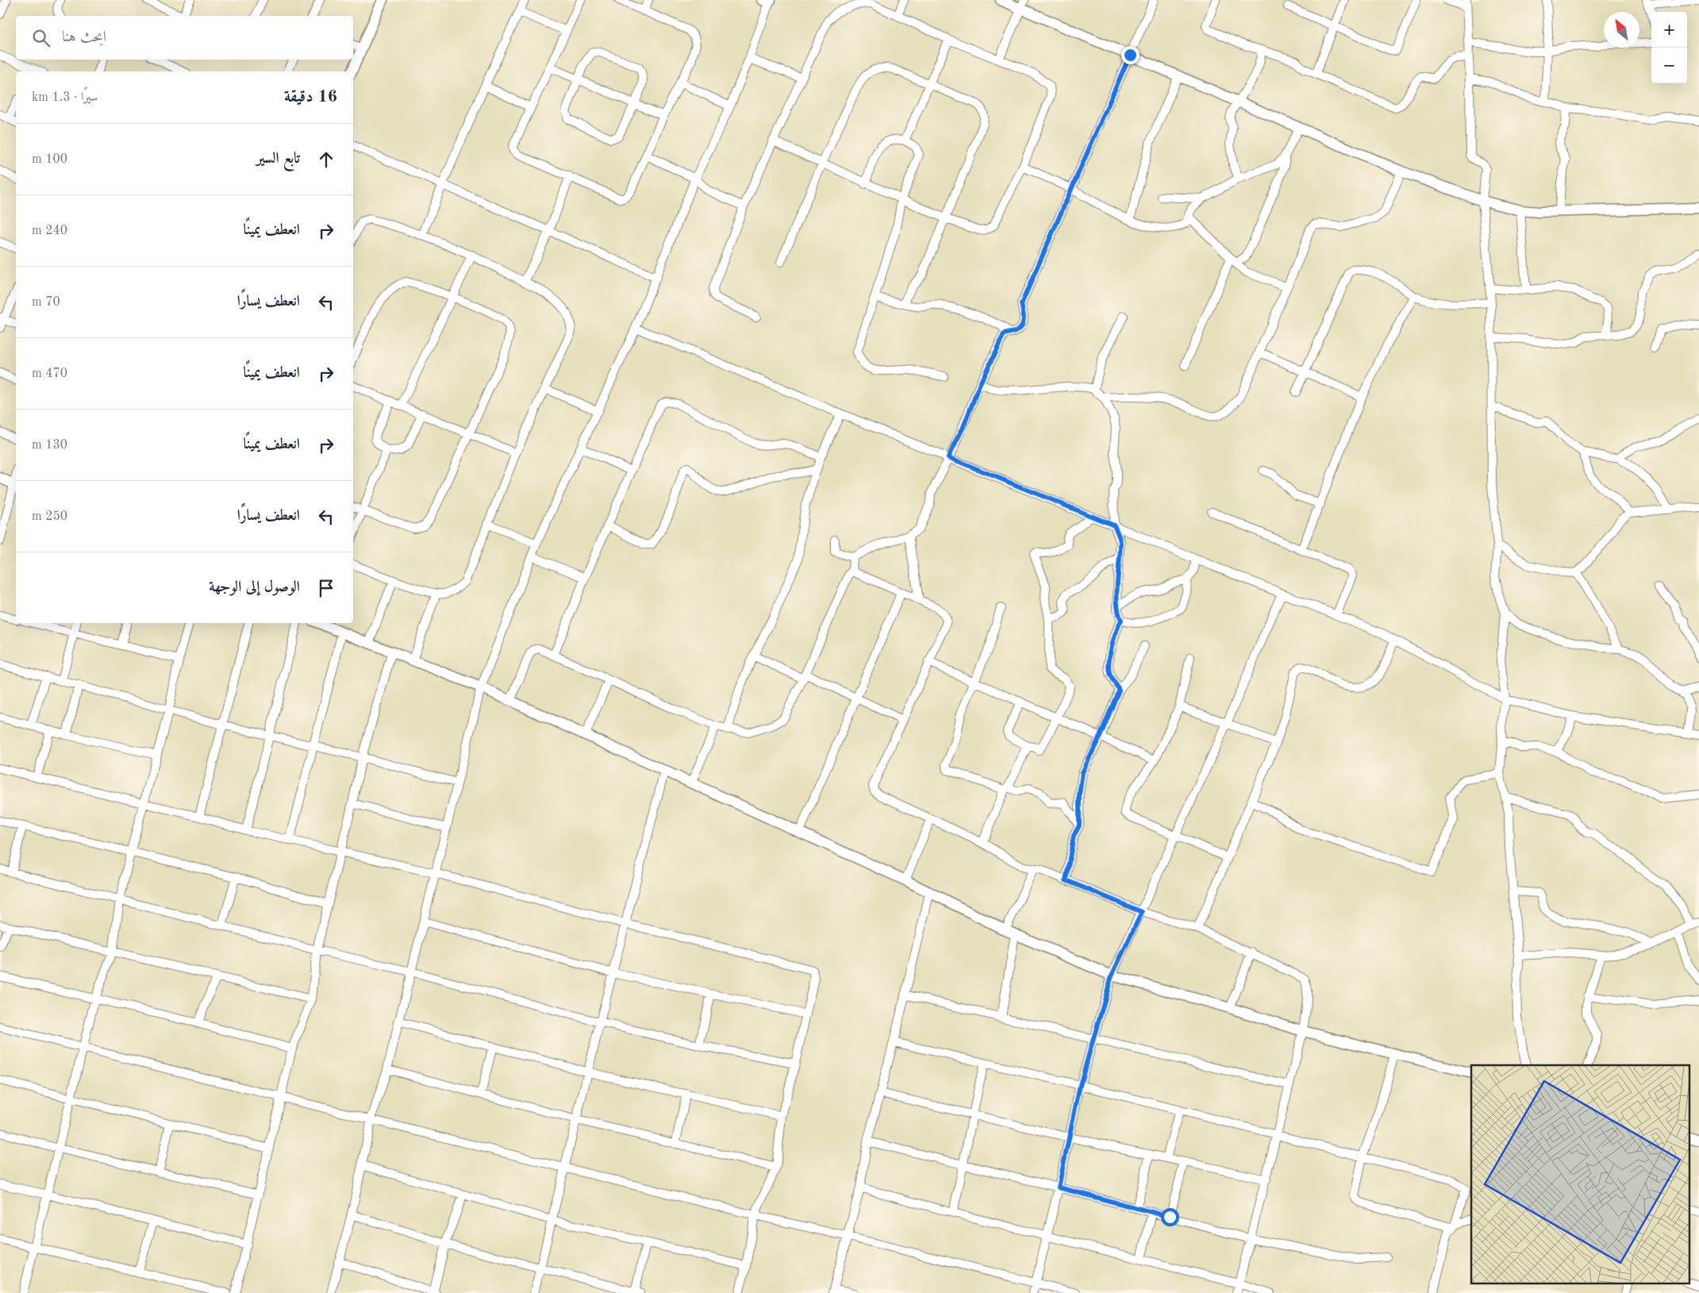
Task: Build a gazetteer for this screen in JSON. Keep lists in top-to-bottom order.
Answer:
{
  "north": "top left",
  "page": {
    "map_buttons": ["+", "−"],
    "search": "ابحث هنا",
    "heading": ["16 دقيقة", "سيرًا · 1.3 km"],
    "list": [
      ["تابع السير", "100 m"],
      ["انعطف يمينًا", "240 m"],
      ["انعطف يسارًا", "70 m"],
      ["انعطف يمينًا", "470 m"],
      ["انعطف يمينًا", "130 m"],
      ["انعطف يسارًا", "250 m"],
      "الوصول إلى الوجهة"
    ]
  }
}
